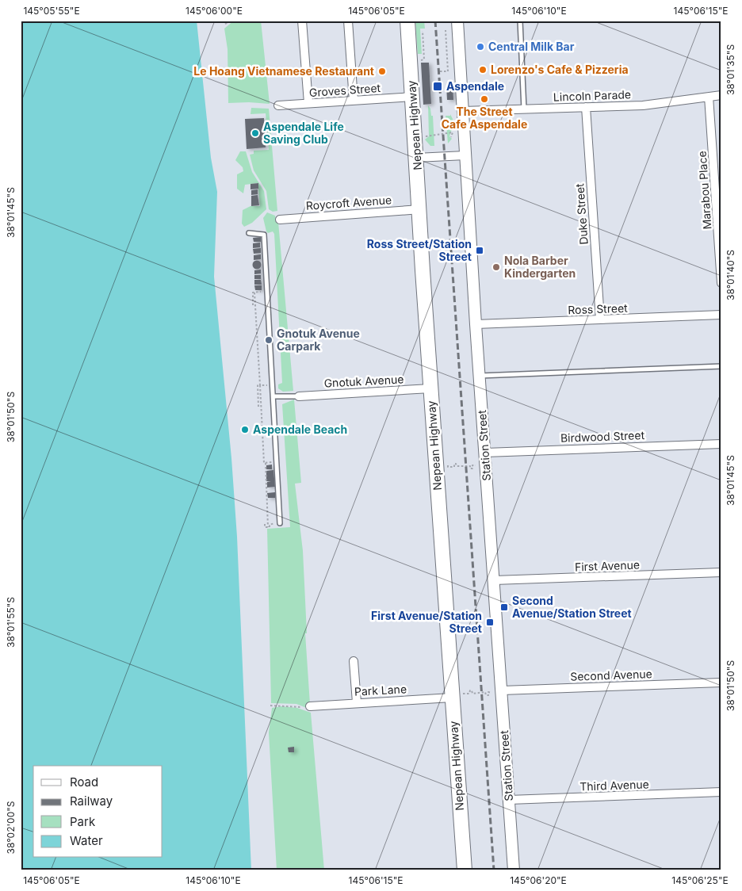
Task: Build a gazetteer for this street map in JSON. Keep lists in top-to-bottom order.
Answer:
{
  "streets": {
    "highway": ["Nepean Highway"],
    "street": [
      "Groves Street",
      "Lincoln Parade",
      "Marabou Place",
      "Roycroft Avenue",
      "Duke Street",
      "Ross Street",
      "Gnotuk Avenue",
      "Birdwood Street",
      "Station Street",
      "First Avenue",
      "Second Avenue",
      "Park Lane",
      "Third Avenue"
    ]
  },
  "crossings": [
    ["Groves Street", "Nepean Highway"],
    ["Lincoln Parade", "Marabou Place"],
    ["Lincoln Parade", "Duke Street"],
    ["Lincoln Parade", "Station Street"],
    ["Nepean Highway", "Roycroft Avenue"],
    ["Nepean Highway", "Gnotuk Avenue"],
    ["Nepean Highway", "Park Lane"],
    ["Duke Street", "Ross Street"],
    ["Ross Street", "Station Street"],
    ["Birdwood Street", "Station Street"],
    ["Station Street", "First Avenue"],
    ["Station Street", "Second Avenue"],
    ["Station Street", "Third Avenue"]
  ],
  "places": {
    "other": [
      "Central Milk Bar",
      "Lorenzo's Cafe & Pizzeria",
      "Le Hoang Vietnamese Restaurant",
      "The Street Cafe Aspendale",
      "Aspendale Life Saving Club",
      "Nola Barber Kindergarten",
      "Gnotuk Avenue Carpark",
      "Aspendale Beach"
    ],
    "transit": [
      "Aspendale",
      "Ross Street/Station Street",
      "Second Avenue/Station Street",
      "First Avenue/Station Street"
    ]
  },
  "legend": [
    "Road",
    "Railway",
    "Park",
    "Water"
  ],
  "coordinates": [
    "145°05'55\"E",
    "145°06'00\"E",
    "145°06'05\"E",
    "145°06'10\"E",
    "145°06'15\"E",
    "38°01'35\"S",
    "38°01'45\"S",
    "38°01'40\"S",
    "38°01'50\"S",
    "38°01'55\"S",
    "38°02'00\"S",
    "145°06'20\"E",
    "145°06'25\"E"
  ]
}
